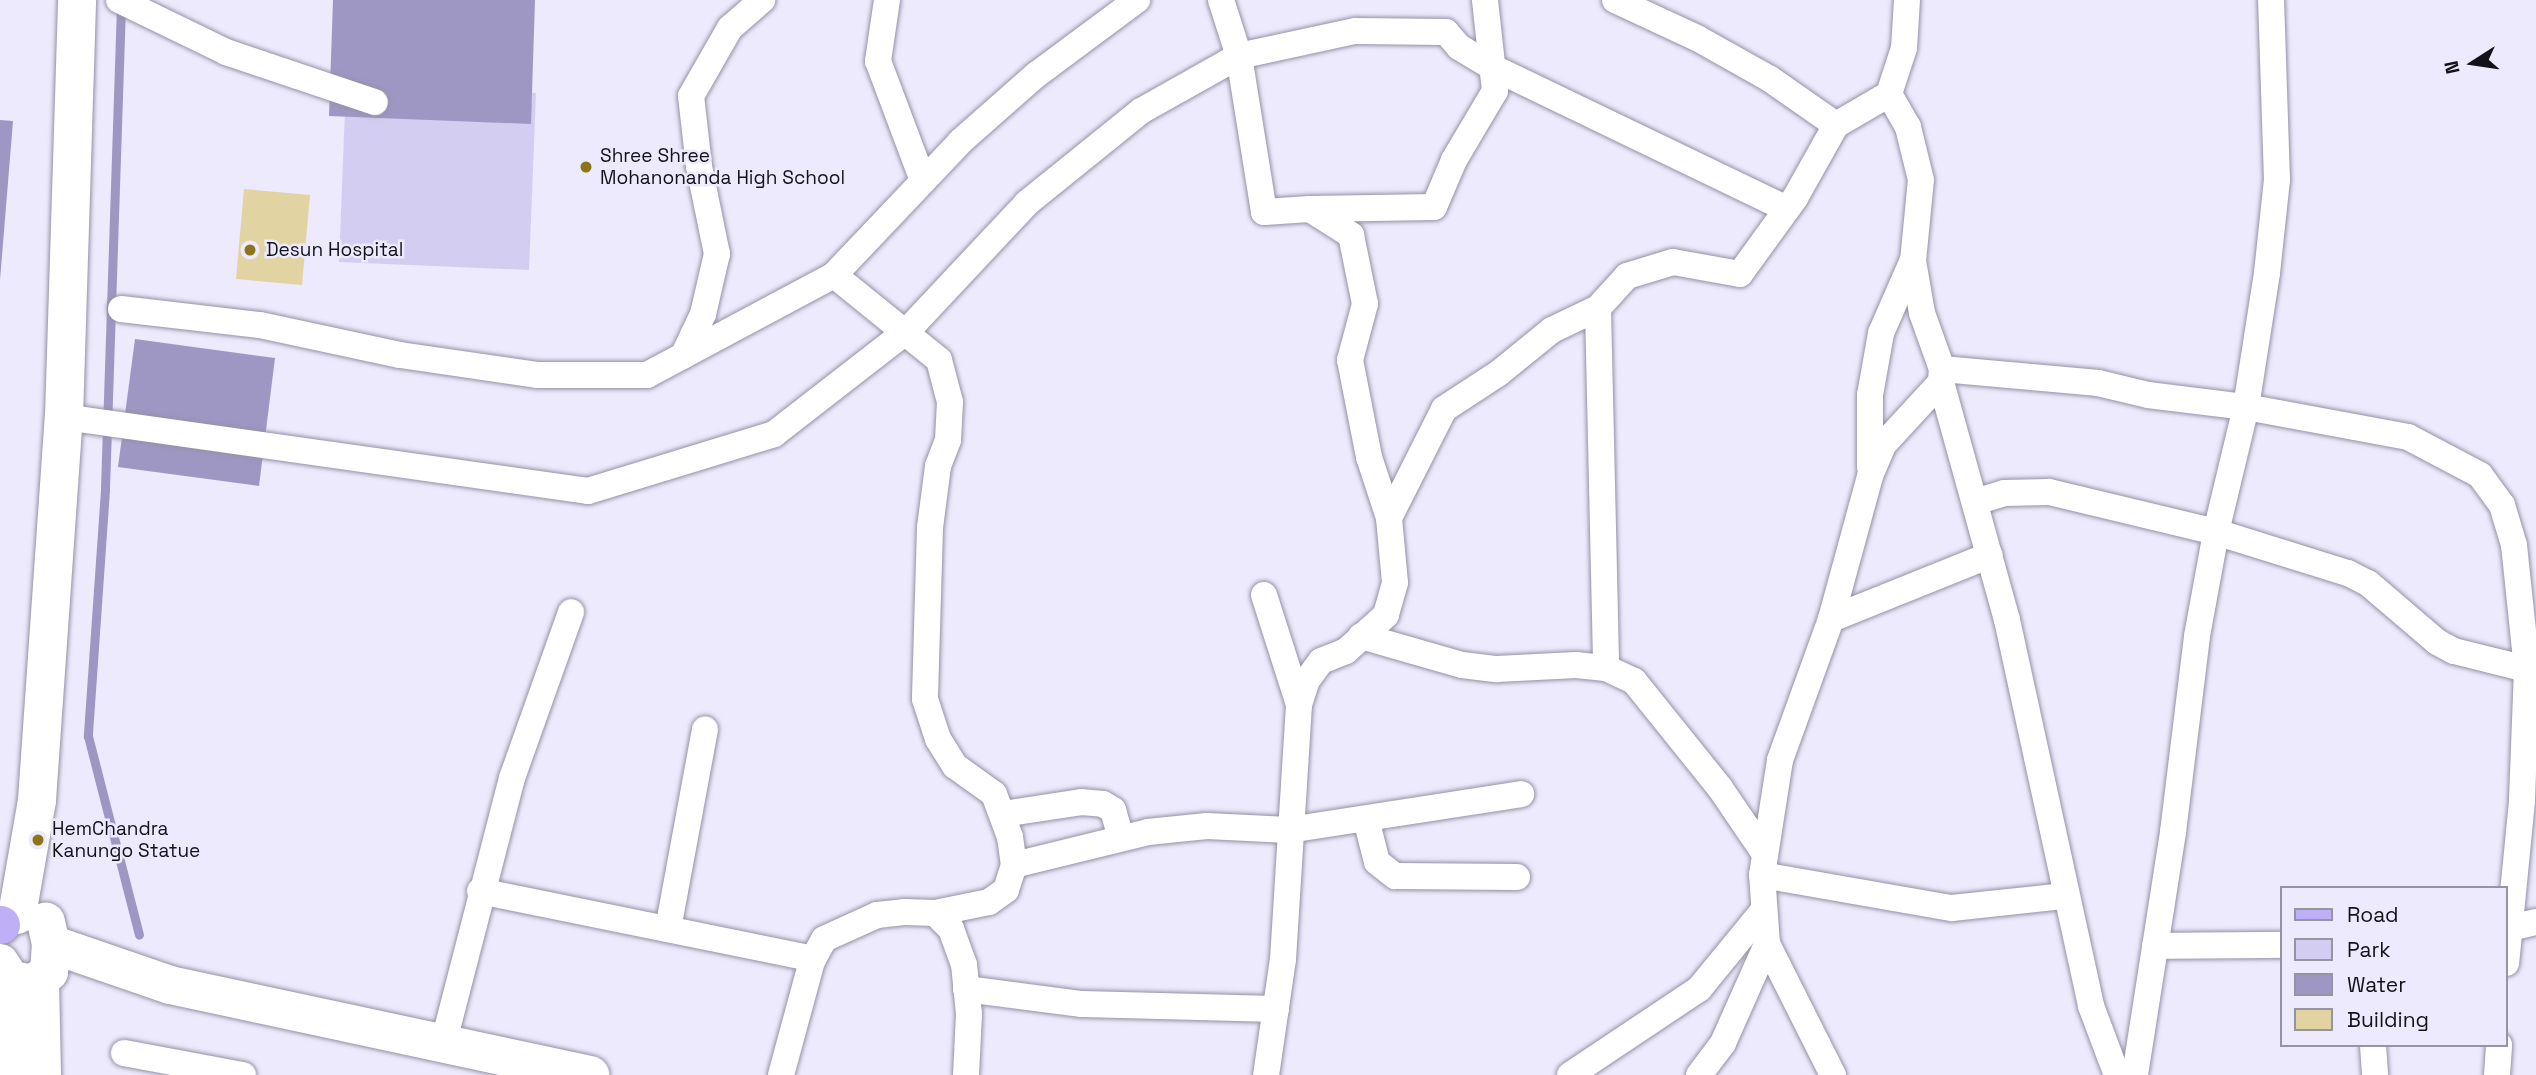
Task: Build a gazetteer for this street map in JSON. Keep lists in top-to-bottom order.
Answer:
{
  "places": ["Shree Shree Mohanonanda High School", "Desun Hospital", "HemChandra Kanungo Statue"],
  "legend": [
    "Road",
    "Park",
    "Water",
    "Building"
  ],
  "north": "left"
}
